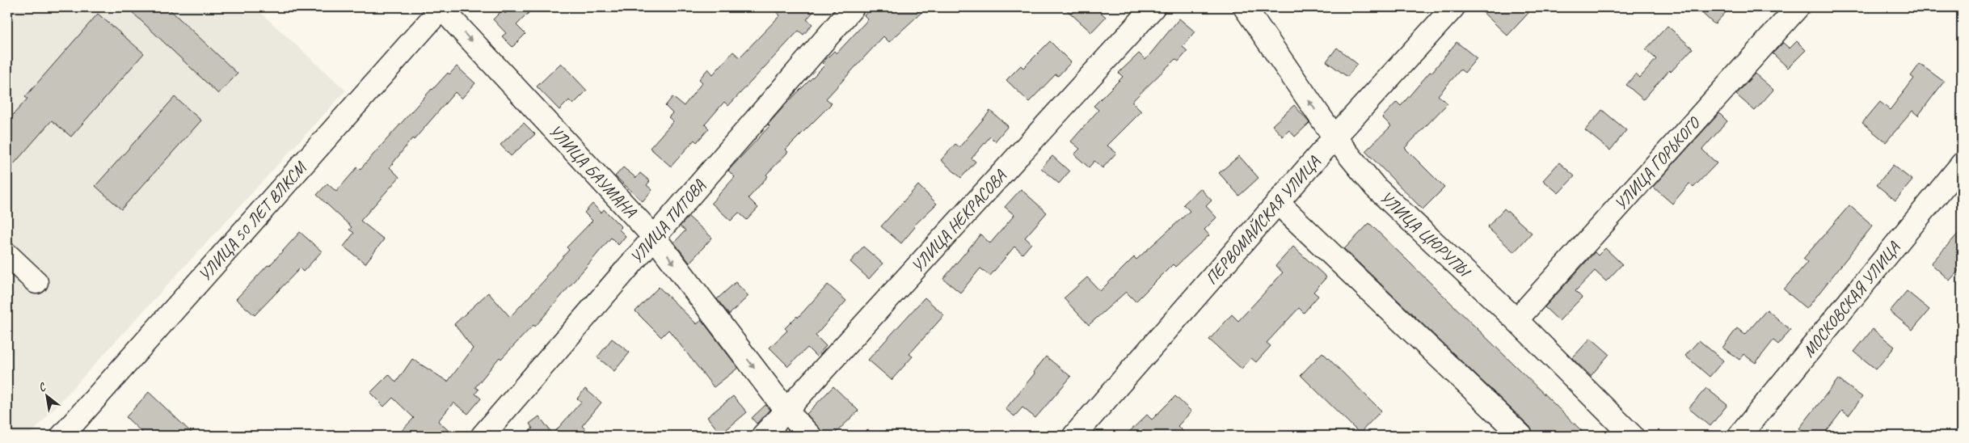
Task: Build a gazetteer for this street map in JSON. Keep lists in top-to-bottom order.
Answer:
{
  "streets": {
    "street": [
      "УЛИЦА ГОРЬКОГО",
      "УЛИЦА БАУМАНА",
      "ПЕРВОМАЙСКАЯ УЛИЦА",
      "УЛИЦА 50 ЛЕТ ВЛКСМ",
      "УЛИЦА ТИТОВА",
      "УЛИЦА НЕКРАСОВА",
      "УЛИЦА ЦЮРУПЫ",
      "МОСКОВСКАЯ УЛИЦА"
    ]
  },
  "crossings": [
    ["УЛИЦА ГОРЬКОГО", "УЛИЦА ЦЮРУПЫ"],
    ["УЛИЦА БАУМАНА", "УЛИЦА 50 ЛЕТ ВЛКСМ"],
    ["УЛИЦА БАУМАНА", "УЛИЦА ТИТОВА"],
    ["УЛИЦА БАУМАНА", "УЛИЦА НЕКРАСОВА"],
    ["ПЕРВОМАЙСКАЯ УЛИЦА", "УЛИЦА ЦЮРУПЫ"]
  ],
  "one_way": ["УЛИЦА БАУМАНА"],
  "north": "top left"
}
